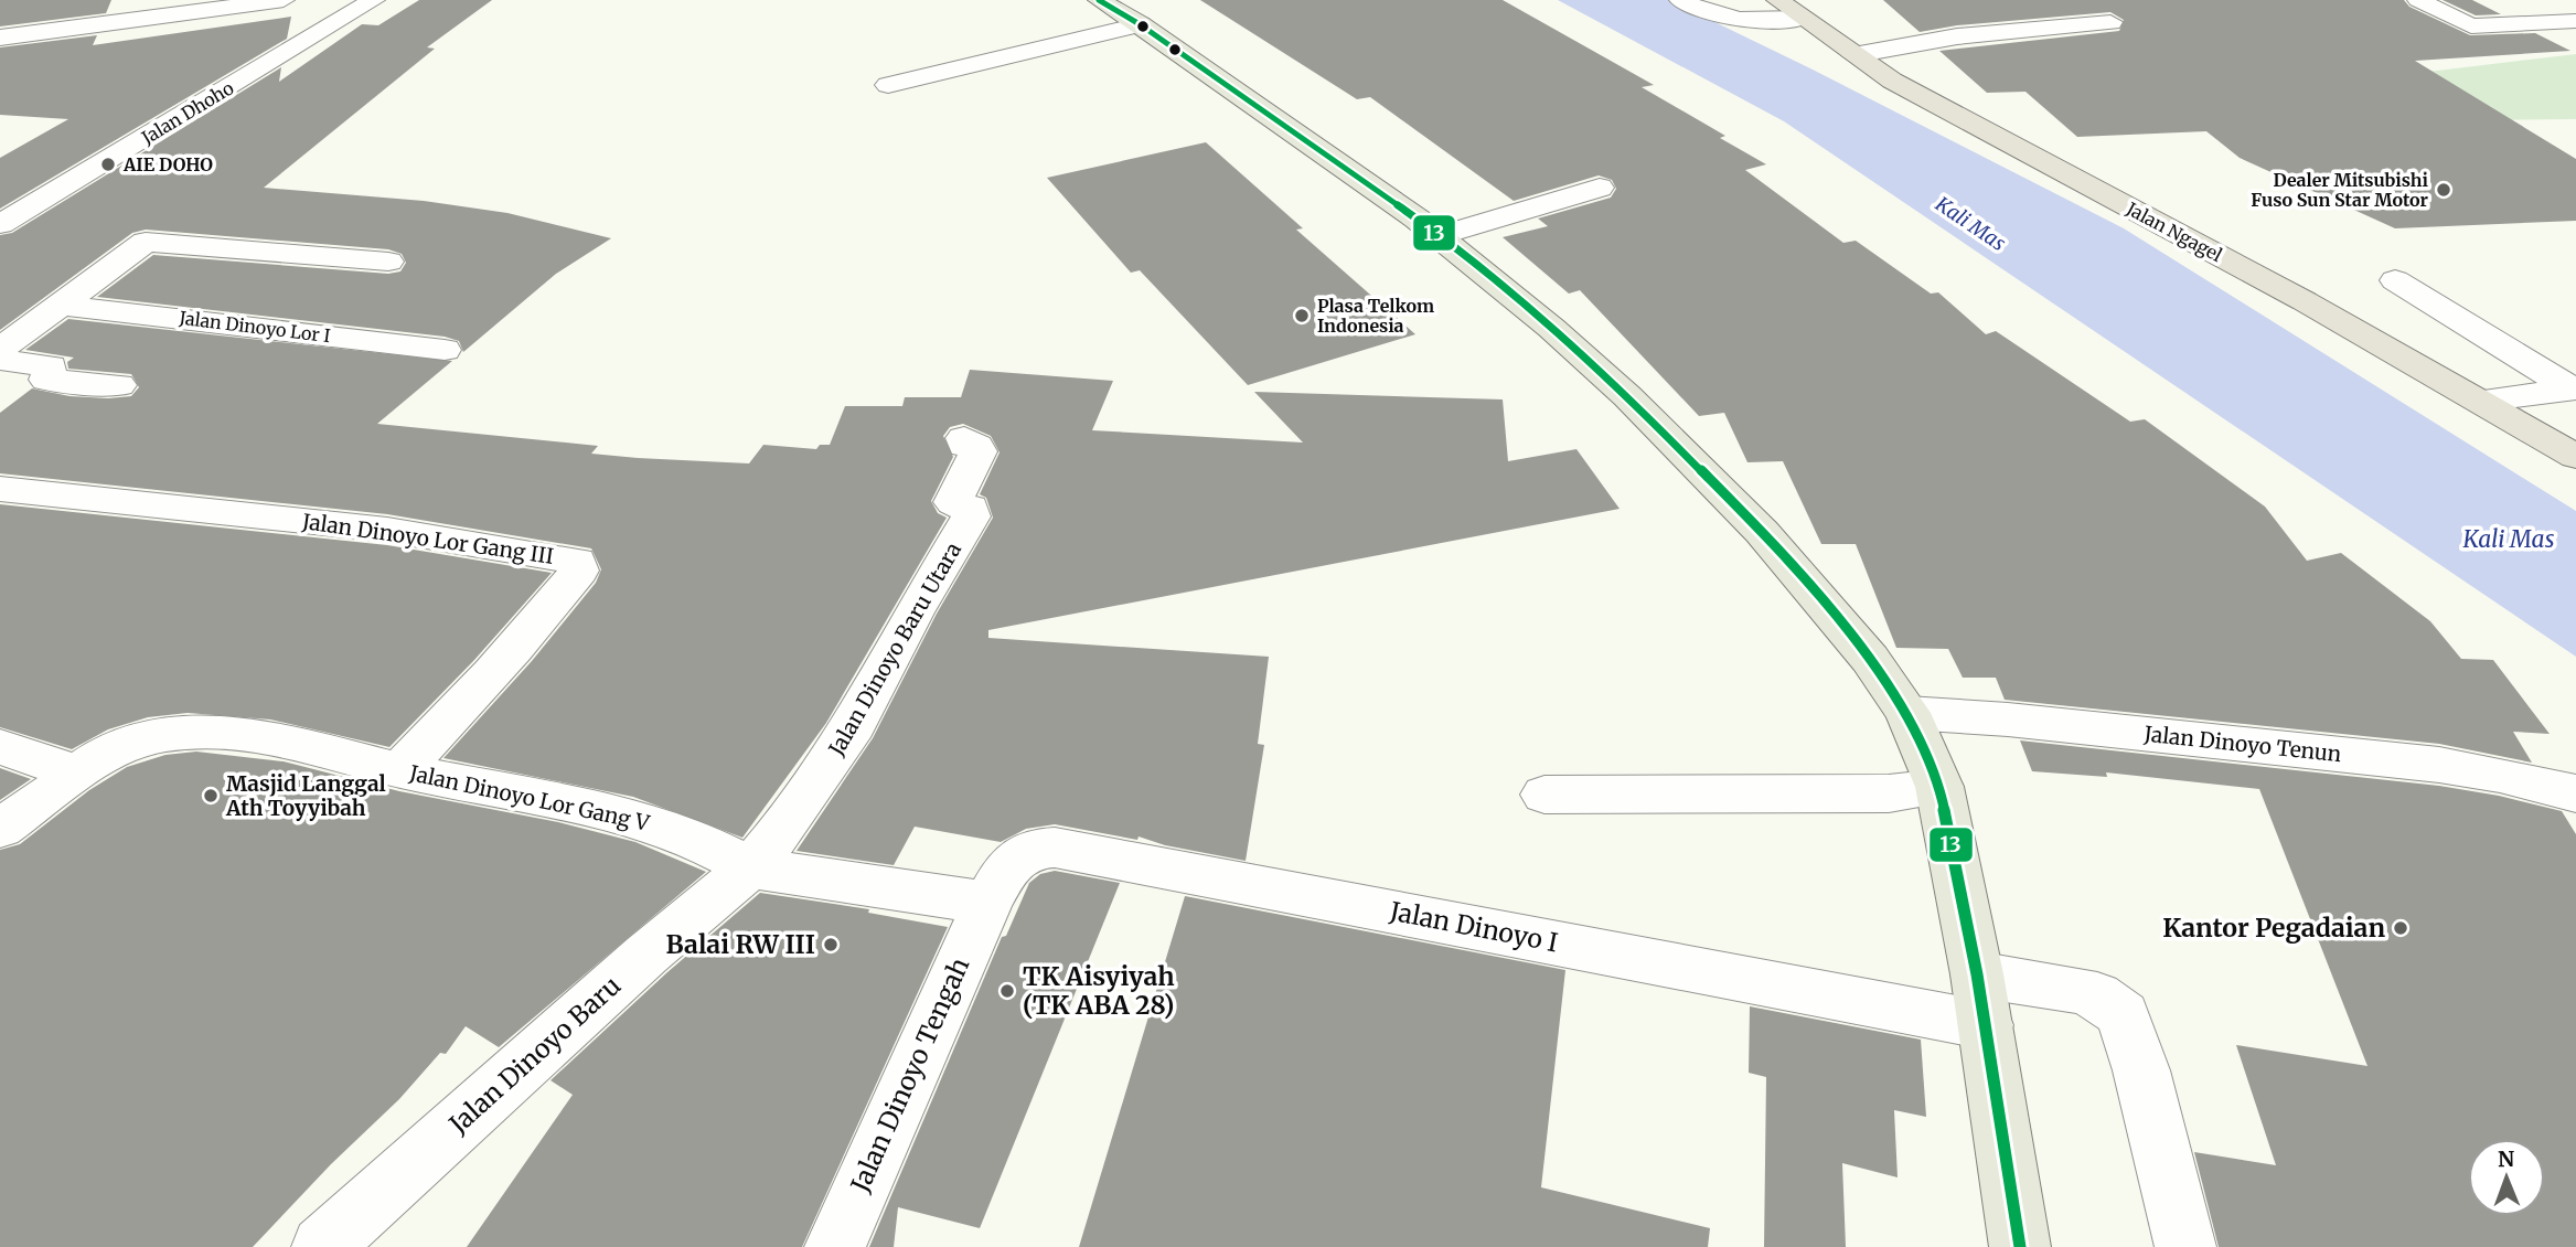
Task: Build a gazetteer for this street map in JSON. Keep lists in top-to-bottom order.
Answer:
{
  "streets": {
    "highway": ["Jalan Ngagel"],
    "street": [
      "Jalan Dhoho",
      "Jalan Dinoyo Lor I",
      "Jalan Dinoyo Lor Gang III",
      "Jalan Dinoyo Baru Utara",
      "Jalan Dinoyo Tenun",
      "Jalan Dinoyo Lor Gang V",
      "Jalan Dinoyo I",
      "Jalan Dinoyo Baru",
      "Jalan Dinoyo Tengah"
    ]
  },
  "crossings": [
    ["Jalan Dinoyo Lor Gang III", "Jalan Dinoyo Lor Gang V"],
    ["Jalan Dinoyo Baru Utara", "Jalan Dinoyo Lor Gang V"],
    ["Jalan Dinoyo Baru Utara", "Jalan Dinoyo Baru"],
    ["Jalan Dinoyo Lor Gang V", "Jalan Dinoyo I"],
    ["Jalan Dinoyo Lor Gang V", "Jalan Dinoyo Baru"],
    ["Jalan Dinoyo Lor Gang V", "Jalan Dinoyo Tengah"],
    ["Jalan Dinoyo I", "Jalan Dinoyo Tengah"]
  ],
  "water": ["Kali Mas"],
  "places": [
    "AIE DOHO",
    "Dealer Mitsubishi Fuso Sun Star Motor",
    "Plasa Telkom Indonesia",
    "Masjid Langgal Ath Toyyibah",
    "Kantor Pegadaian",
    "Balai RW III",
    "TK Aisyiyah (TK ABA 28)"
  ],
  "lines": ["transit line 13"],
  "north": "top"
}
